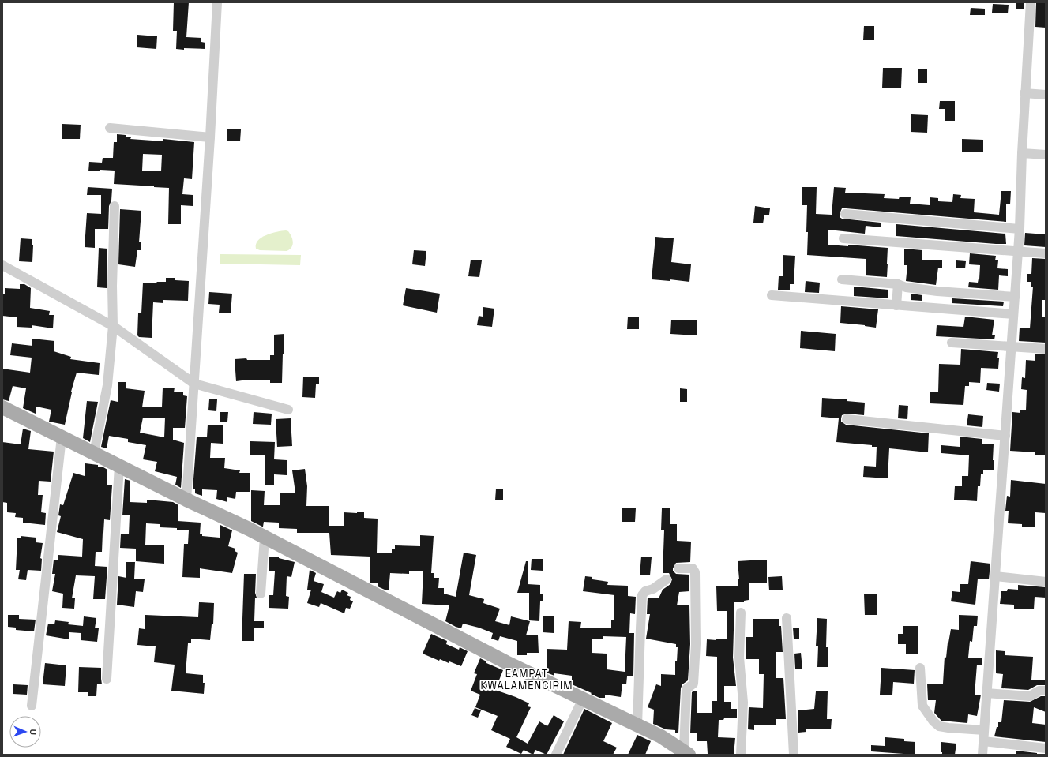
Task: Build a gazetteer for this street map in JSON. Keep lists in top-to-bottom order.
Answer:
{
  "districts": ["EAMPAT KWALAMENCIRIM"],
  "north": "right"
}
